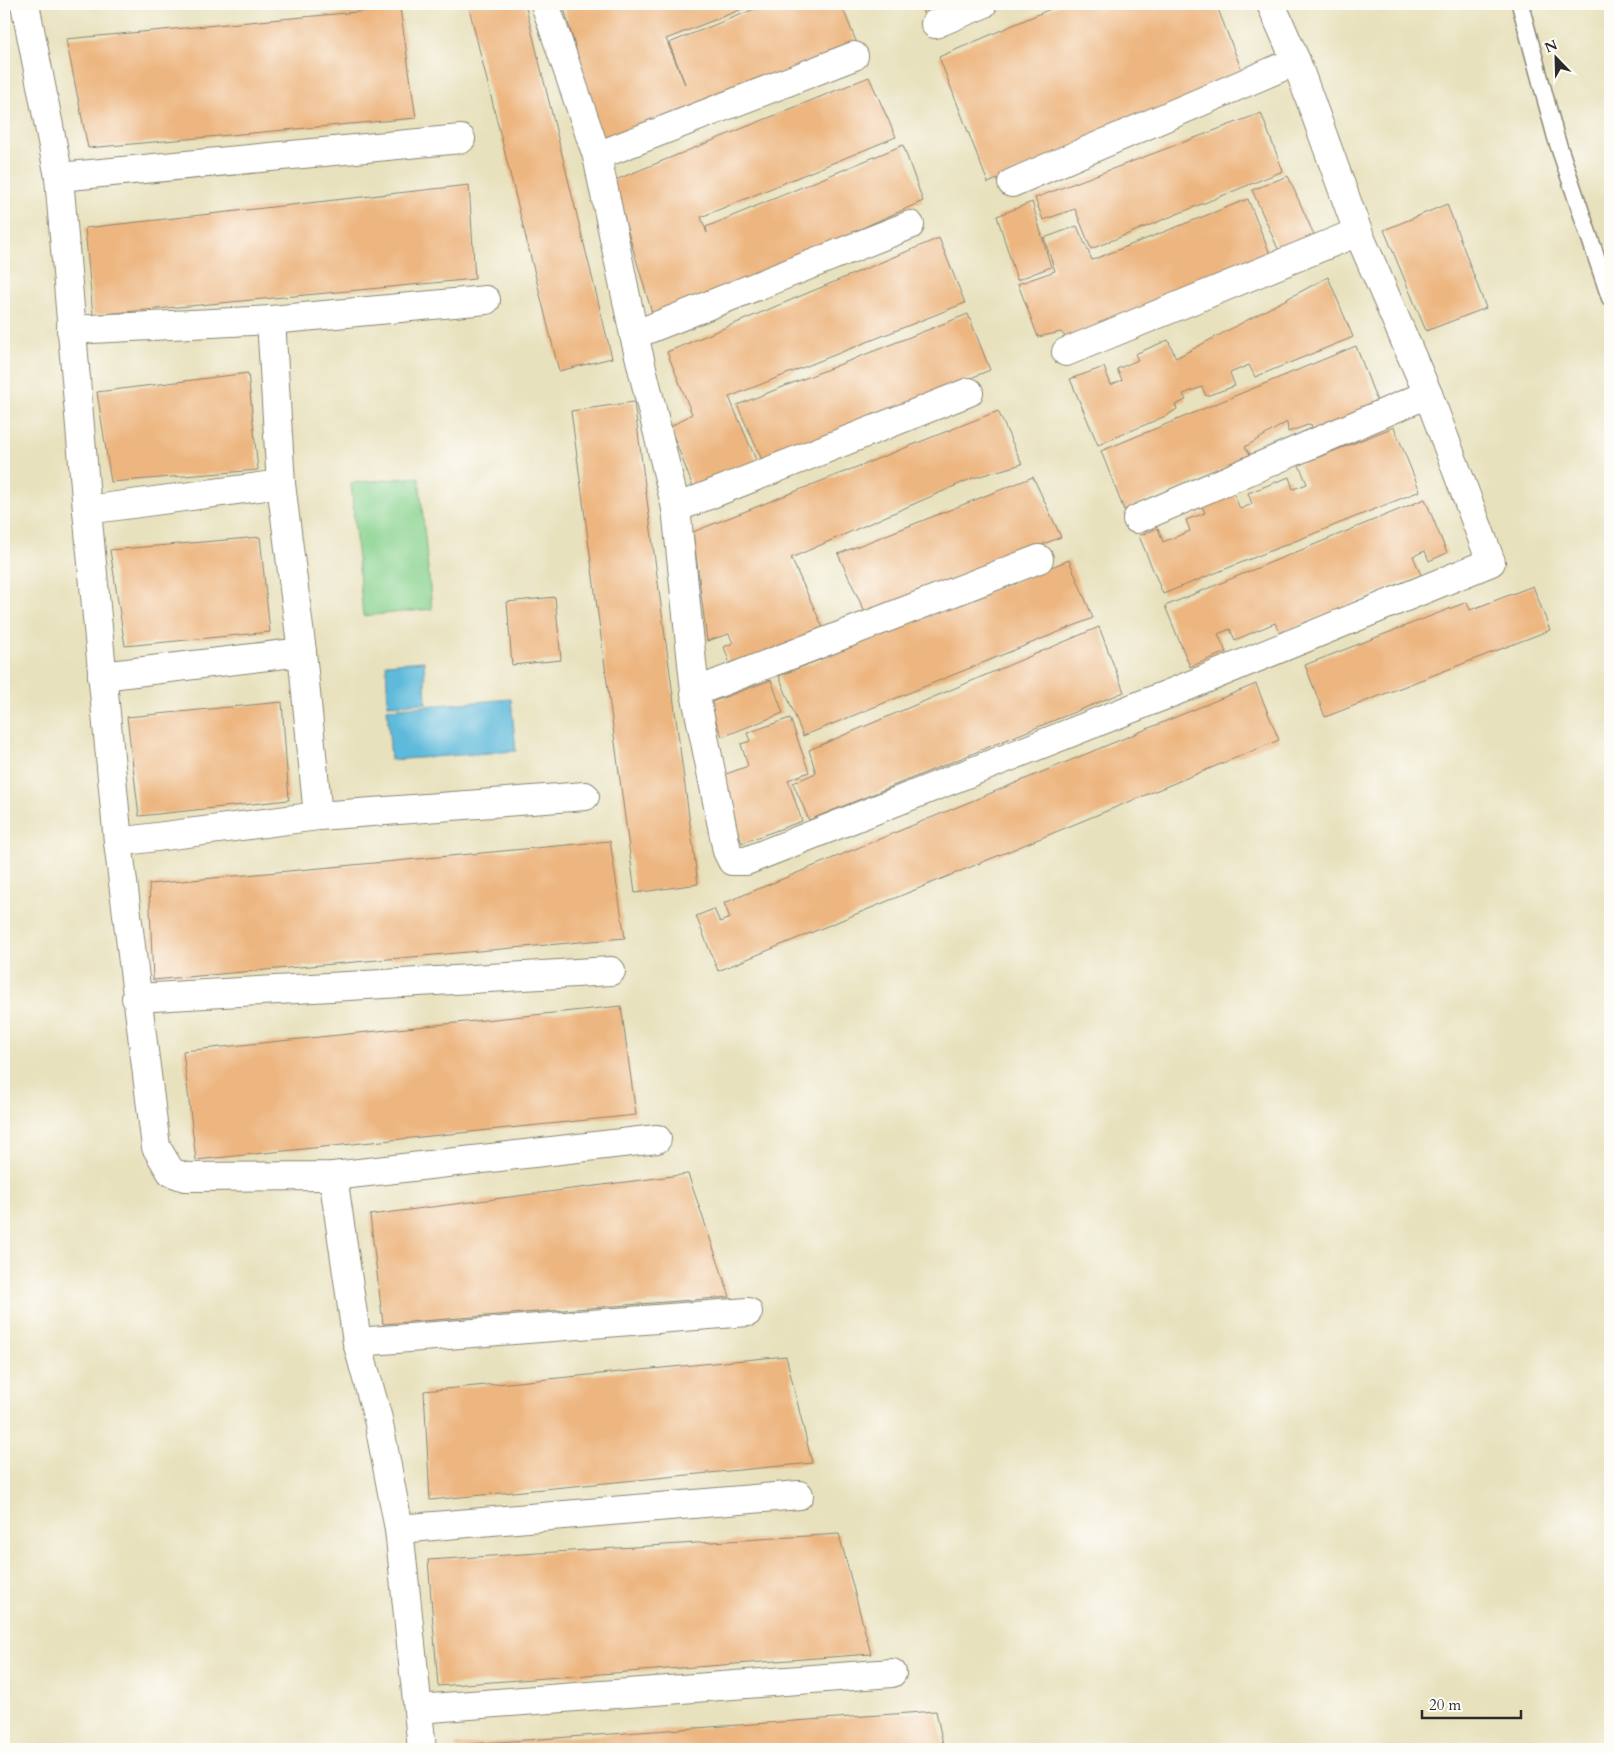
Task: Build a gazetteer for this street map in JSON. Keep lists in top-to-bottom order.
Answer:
{
  "scale_bar": "20 m",
  "north": "top left"
}
